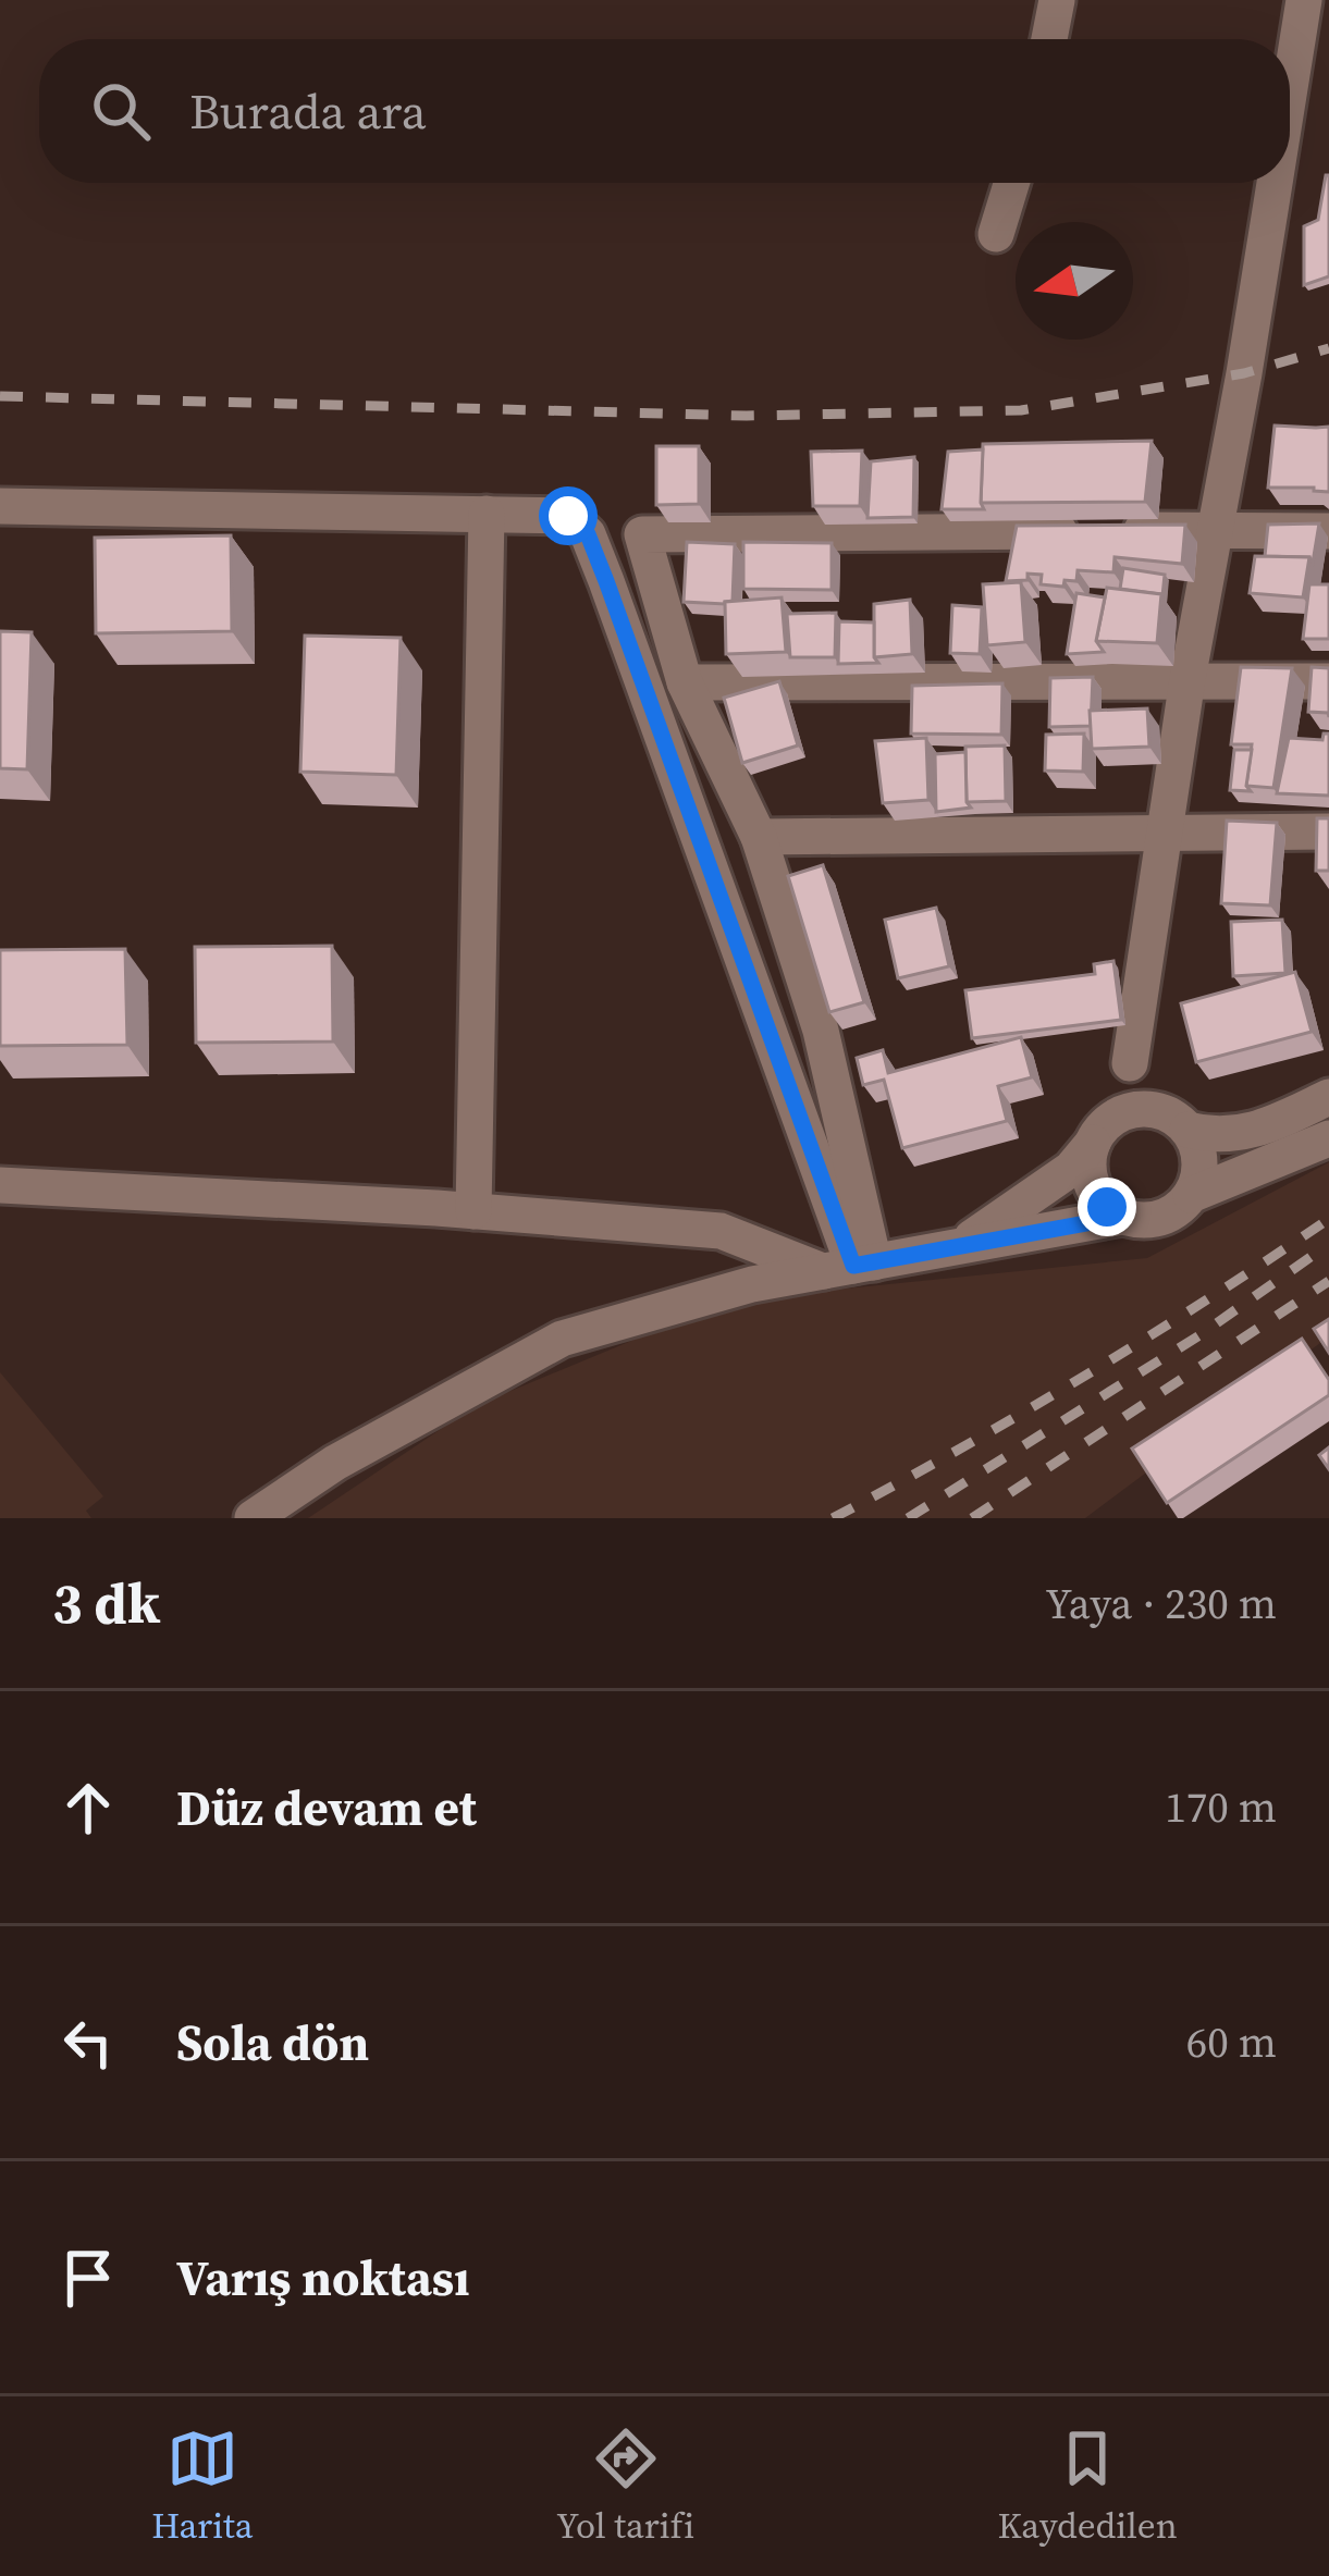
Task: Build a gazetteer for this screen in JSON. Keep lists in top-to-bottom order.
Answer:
{
  "north": "left",
  "page": {
    "search": "Burada ara",
    "heading": ["3 dk", "Yaya · 230 m"],
    "list": [
      ["Düz devam et", "170 m"],
      ["Sola dön", "60 m"],
      "Varış noktası"
    ],
    "nav": ["Harita", "Yol tarifi", "Kaydedilen"]
  }
}
